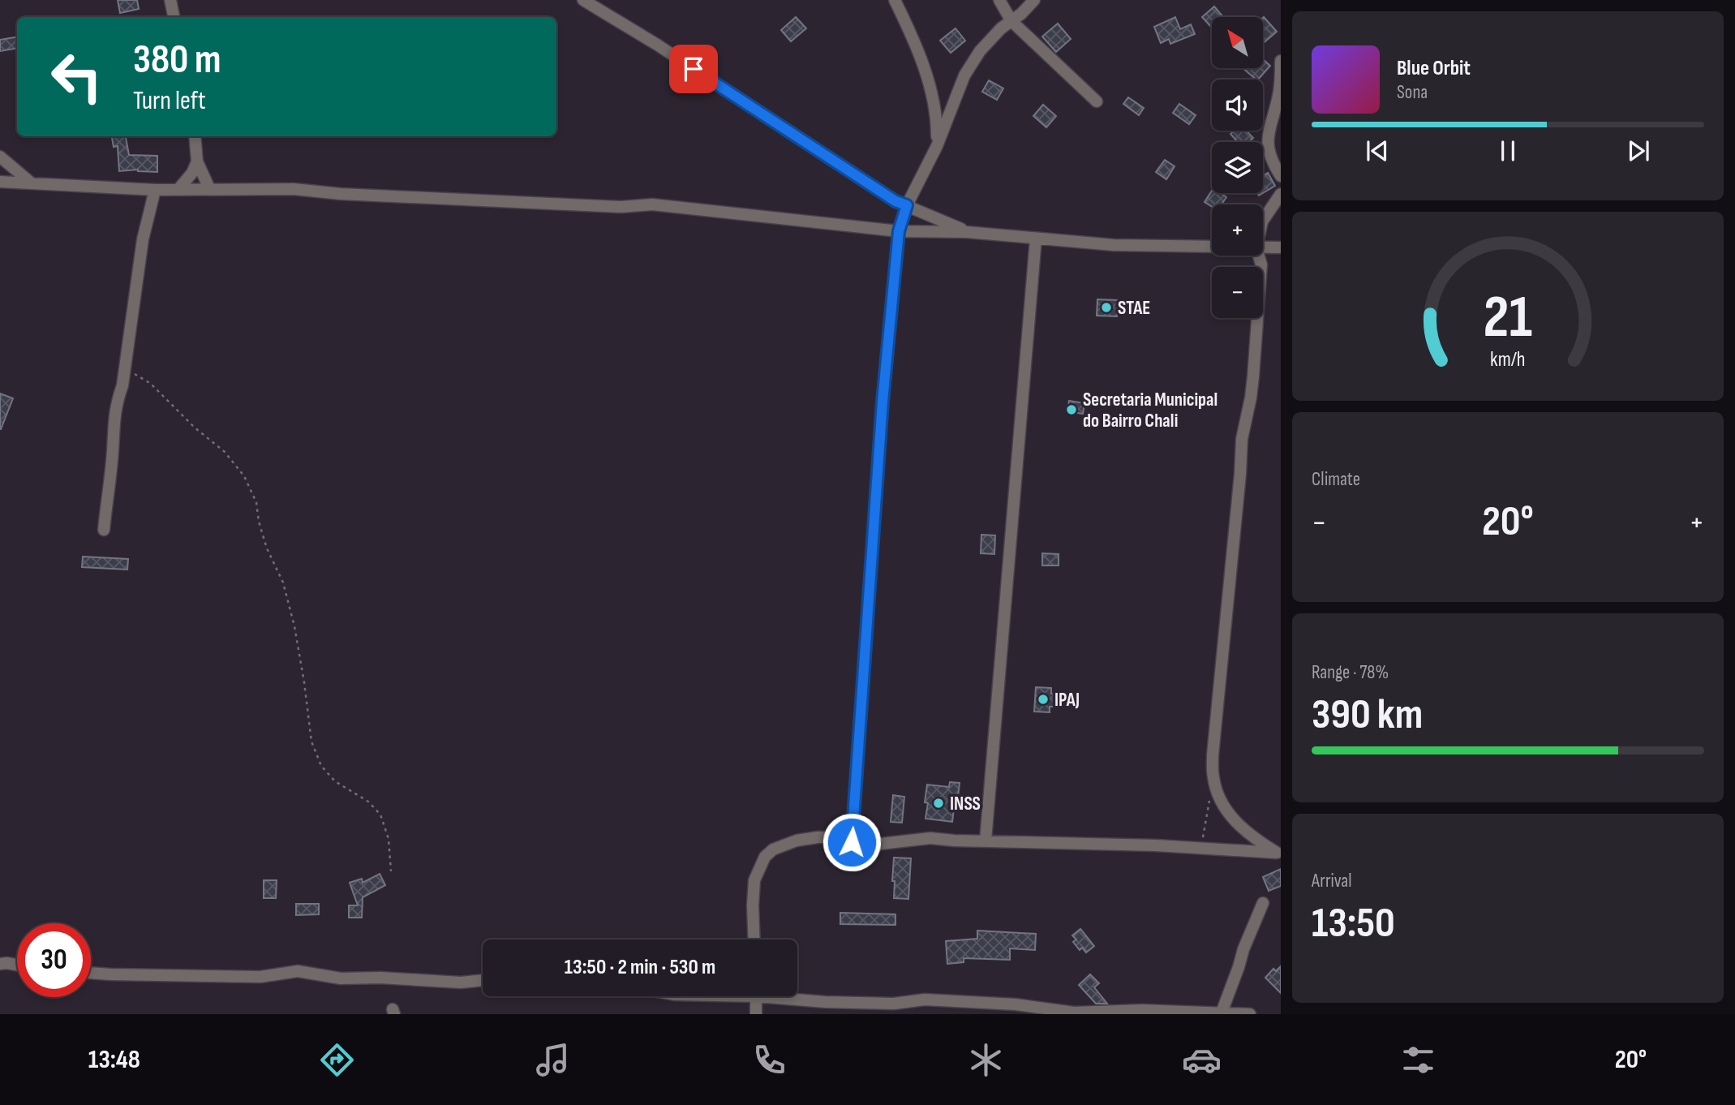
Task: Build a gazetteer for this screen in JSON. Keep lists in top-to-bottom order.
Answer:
{
  "places": [
    "STAE",
    "Secretaria Municipal do Bairro Chali",
    "IPAJ",
    "INSS"
  ],
  "north": "top left",
  "page": {
    "map_buttons": ["+", "−"],
    "turn": ["380 m", "Turn left"],
    "song": ["Blue Orbit", "Sona"],
    "tile": [
      "Climate",
      ["Range · 78%", "390 km"],
      ["Arrival", "13:50"]
    ],
    "heat": ["−", "20°", "+"],
    "limit": "30",
    "trip": "13:50 · 2 min · 530 m",
    "tabs": ["13:48", "20°"],
    "gauge": ["21", "km/h"]
  }
}
